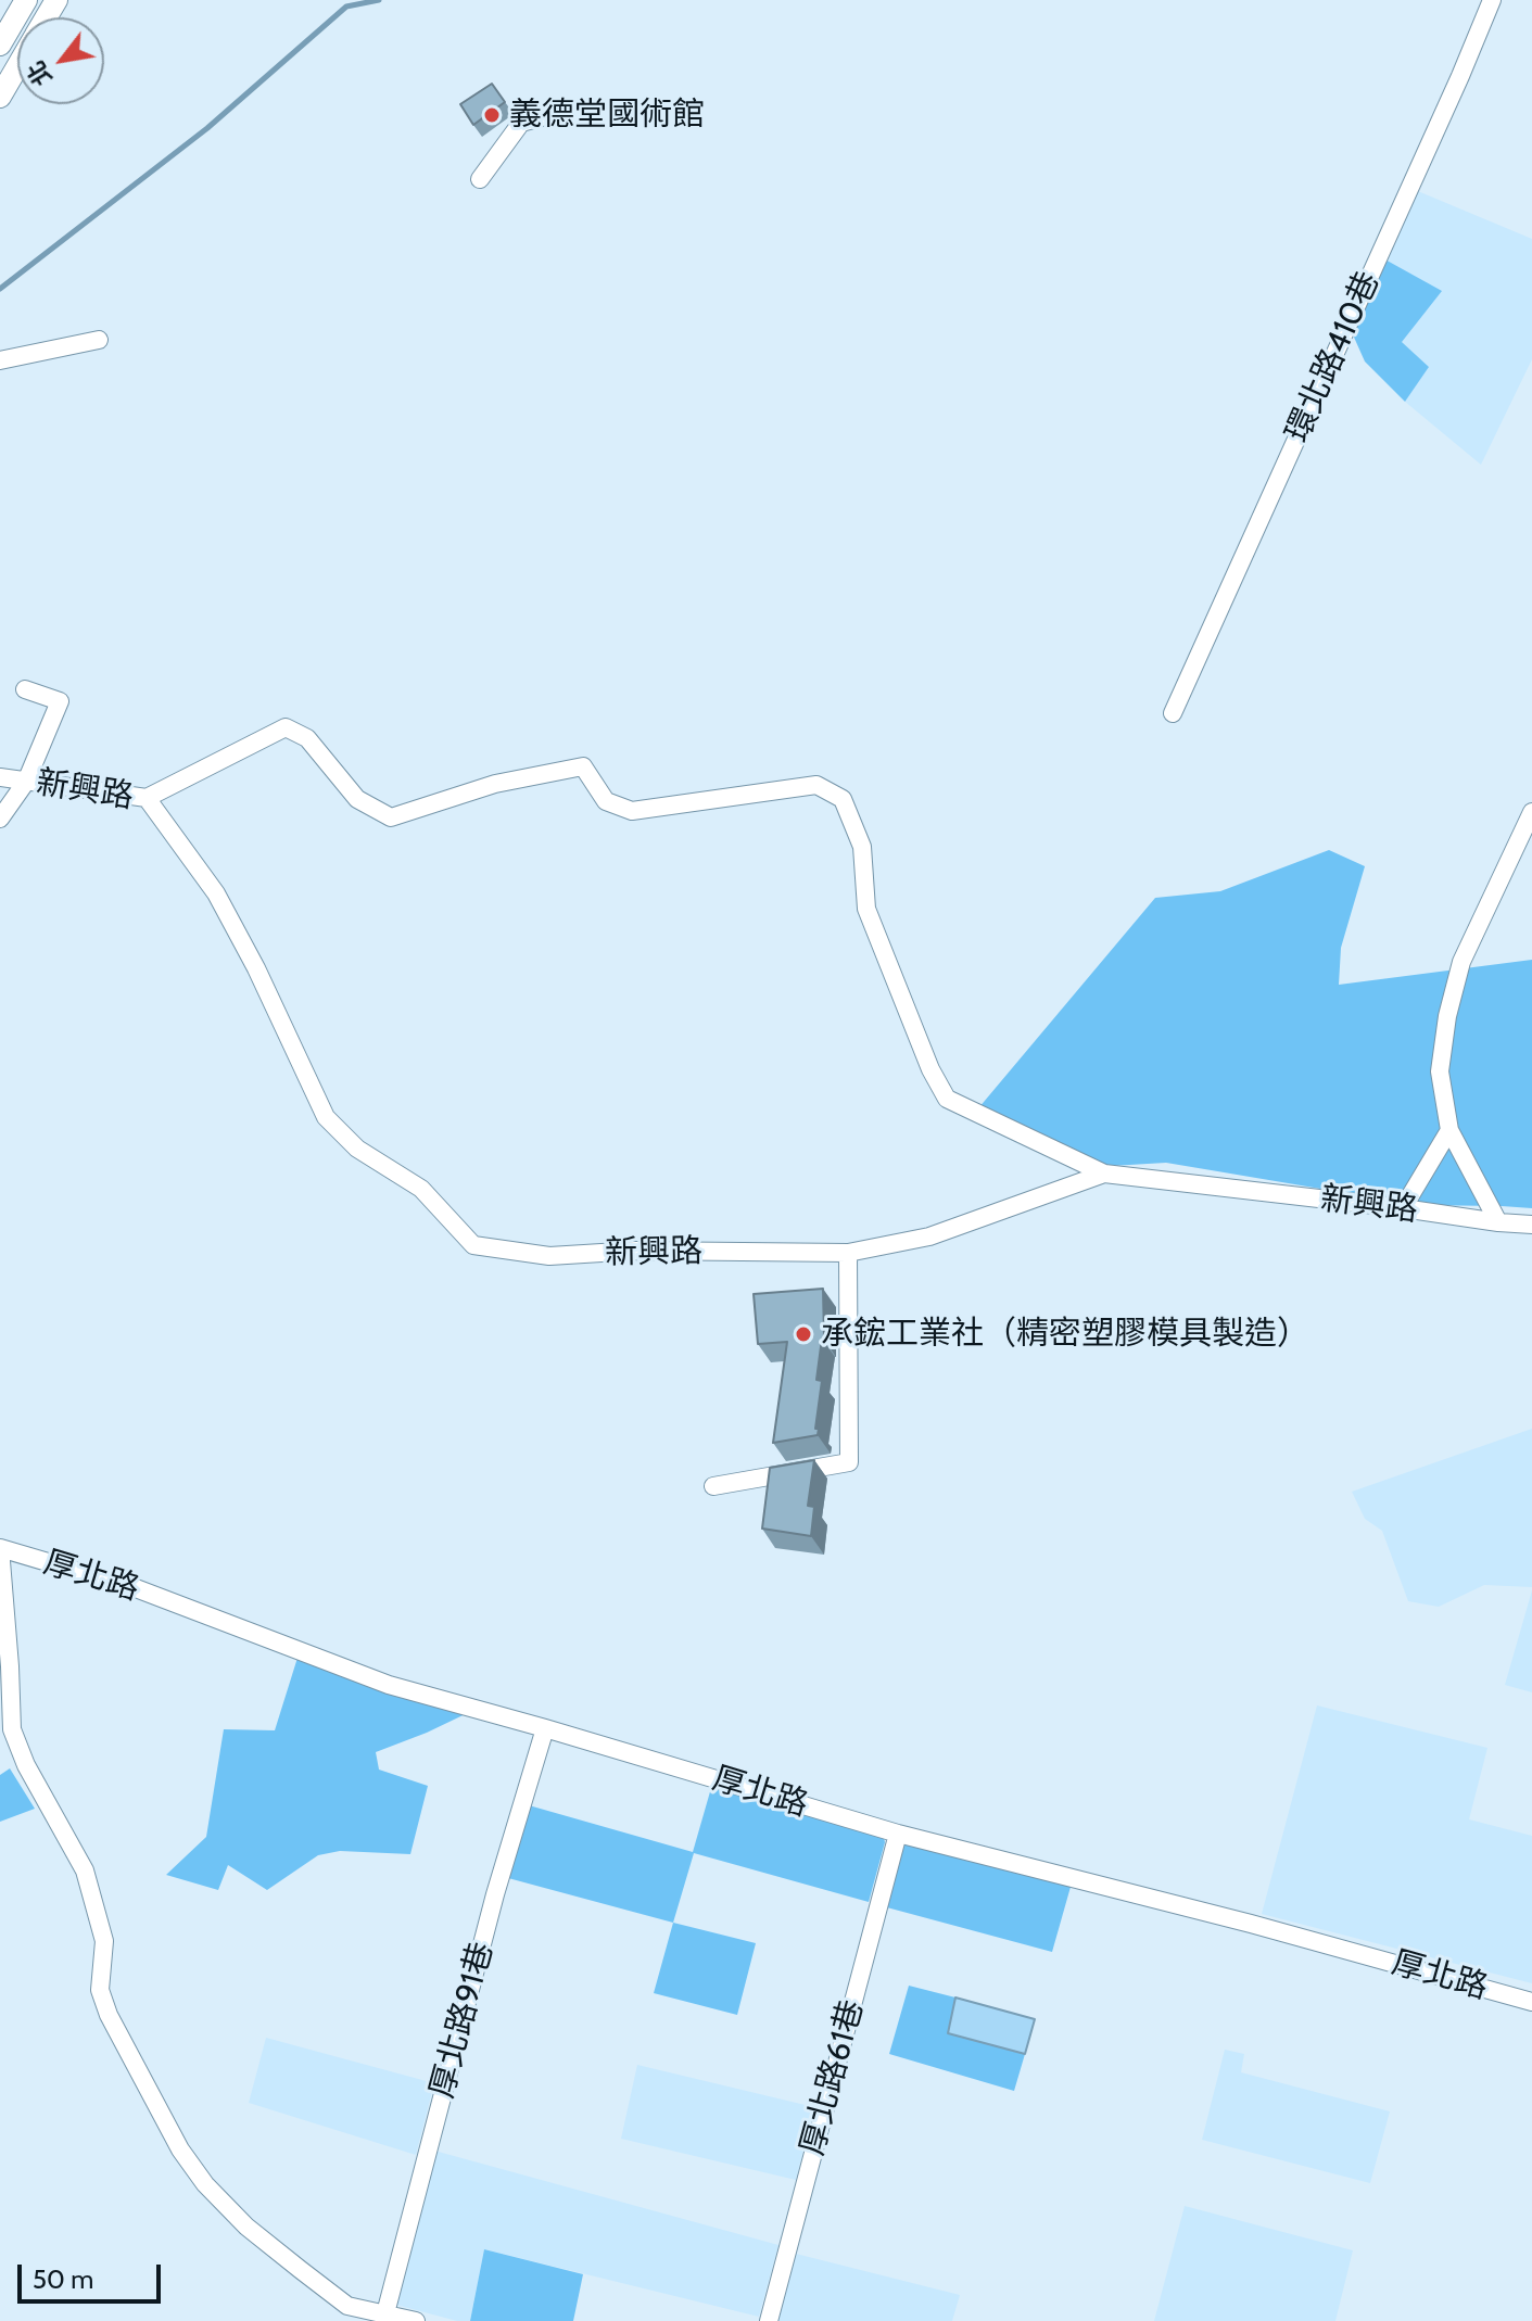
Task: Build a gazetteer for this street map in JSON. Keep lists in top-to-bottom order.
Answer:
{
  "streets": {
    "street": [
      "環北路410巷",
      "新興路",
      "厚北路",
      "厚北路91巷",
      "厚北路61巷"
    ]
  },
  "crossings": [
    ["厚北路", "厚北路91巷"],
    ["厚北路", "厚北路61巷"]
  ],
  "places": ["義德堂國術館", "承鋐工業社（精密塑膠模具製造）"],
  "scale_bar": "50 m",
  "north": "bottom left"
}
